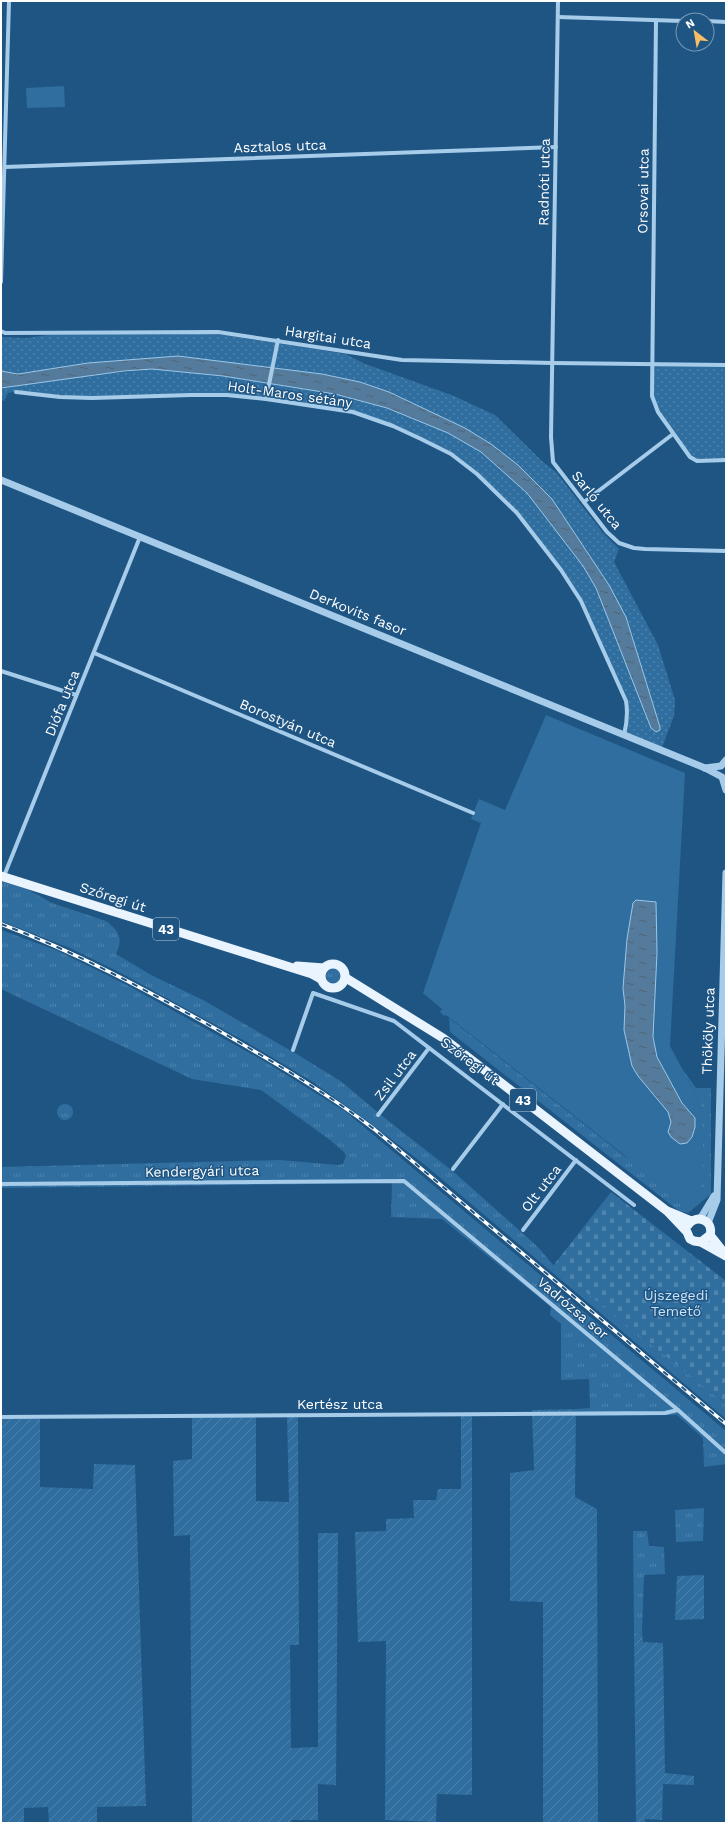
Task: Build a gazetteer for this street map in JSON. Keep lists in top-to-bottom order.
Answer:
{
  "streets": {
    "main road": ["Szőregi út", "43"],
    "street": [
      "Asztalos utca",
      "Radnóti utca",
      "Orsovai utca",
      "Hargitai utca",
      "Holt-Maros sétány",
      "Sarló utca",
      "Derkovits fasor",
      "Diófa utca",
      "Borostyán utca",
      "Thököly utca",
      "Zsil utca",
      "Kendergyári utca",
      "Olt utca",
      "Vadrózsa sor",
      "Kertész utca"
    ]
  },
  "crossings": [
    ["Asztalos utca", "Radnóti utca"],
    ["Radnóti utca", "Hargitai utca"],
    ["Radnóti utca", "Sarló utca"],
    ["Orsovai utca", "Hargitai utca"],
    ["Hargitai utca", "Sarló utca"],
    ["Holt-Maros sétány", "Derkovits fasor"],
    ["Derkovits fasor", "Diófa utca"],
    ["Diófa utca", "Borostyán utca"],
    ["Diófa utca", "Szőregi út"],
    ["Szőregi út", "Thököly utca"],
    ["Szőregi út", "Zsil utca"],
    ["Szőregi út", "Olt utca"],
    ["Kendergyári utca", "Vadrózsa sor"],
    ["Vadrózsa sor", "Kertész utca"]
  ],
  "parks": ["Újszegedi Temető"],
  "north": "top left"
}
